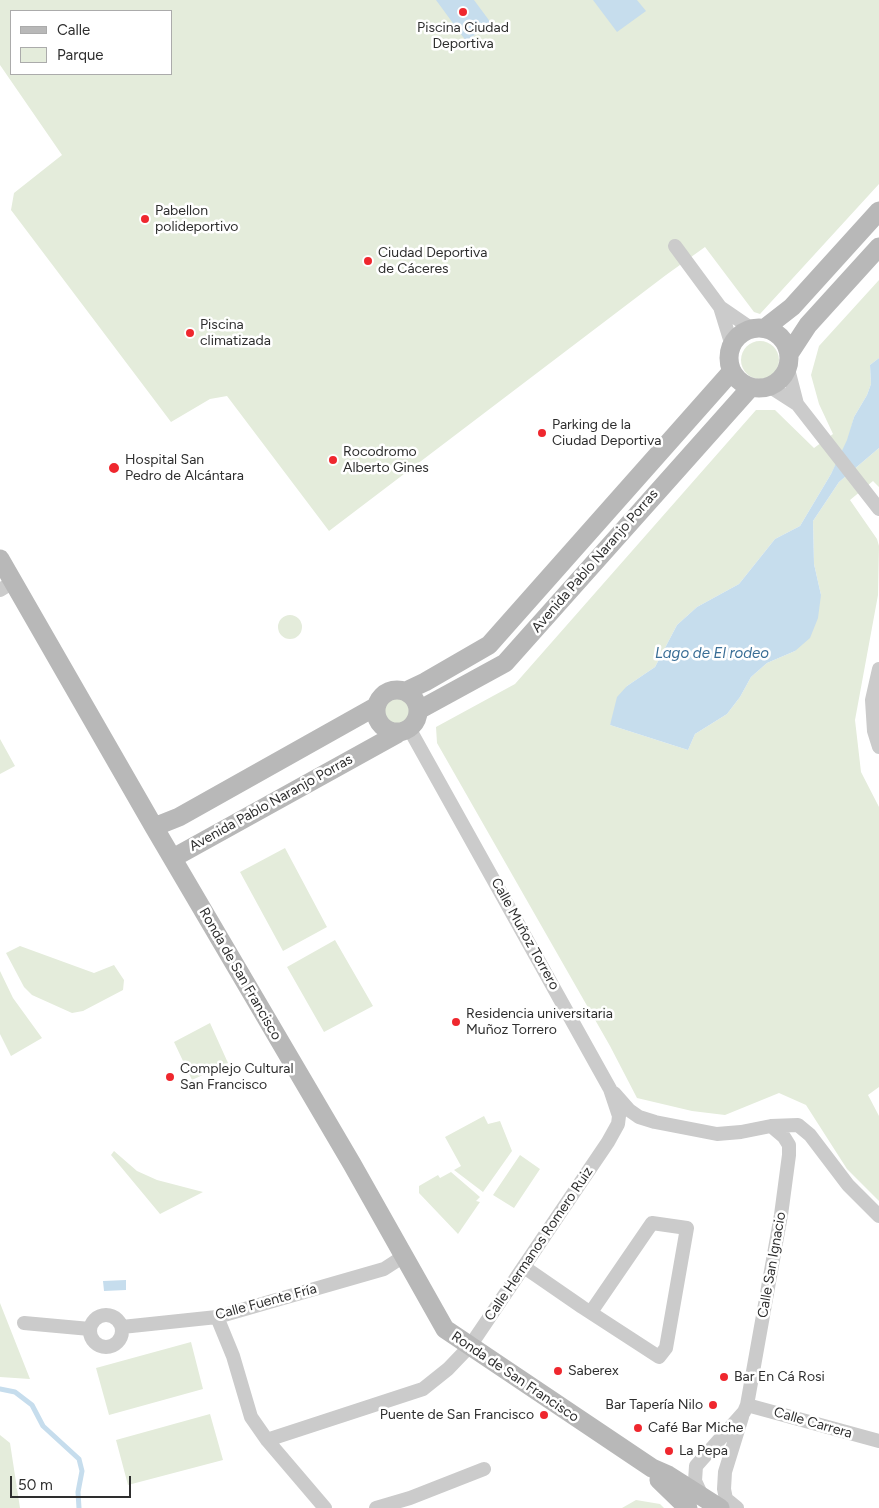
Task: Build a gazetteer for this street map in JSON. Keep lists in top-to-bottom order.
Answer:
{
  "streets": {
    "main road": ["Avenida Pablo Naranjo Porras", "Ronda de San Francisco"],
    "street": [
      "Calle Muñoz Torrero",
      "Calle Hermanos Romero Ruiz",
      "Calle San Ignacio",
      "Calle Fuente Fría",
      "Calle Carrera"
    ]
  },
  "crossings": [
    ["Avenida Pablo Naranjo Porras", "Calle Muñoz Torrero"],
    ["Avenida Pablo Naranjo Porras", "Ronda de San Francisco"],
    ["Calle Muñoz Torrero", "Calle Hermanos Romero Ruiz"],
    ["Ronda de San Francisco", "Calle Hermanos Romero Ruiz"],
    ["Ronda de San Francisco", "Calle Fuente Fría"],
    ["Calle San Ignacio", "Calle Carrera"]
  ],
  "water": ["Lago de El rodeo"],
  "places": [
    "Piscina Ciudad Deportiva",
    "Pabellon polideportivo",
    "Ciudad Deportiva de Cáceres",
    "Piscina climatizada",
    "Parking de la Ciudad Deportiva",
    "Rocodromo Alberto Gines",
    "Hospital San Pedro de Alcántara",
    "Residencia universitaria Muñoz Torrero",
    "Complejo Cultural San Francisco",
    "Saberex",
    "Bar En Cá Rosi",
    "Bar Tapería Nilo",
    "Puente de San Francisco",
    "Café Bar Miche",
    "La Pepa"
  ],
  "legend": ["Calle", "Parque"],
  "scale_bar": "50 m"
}
